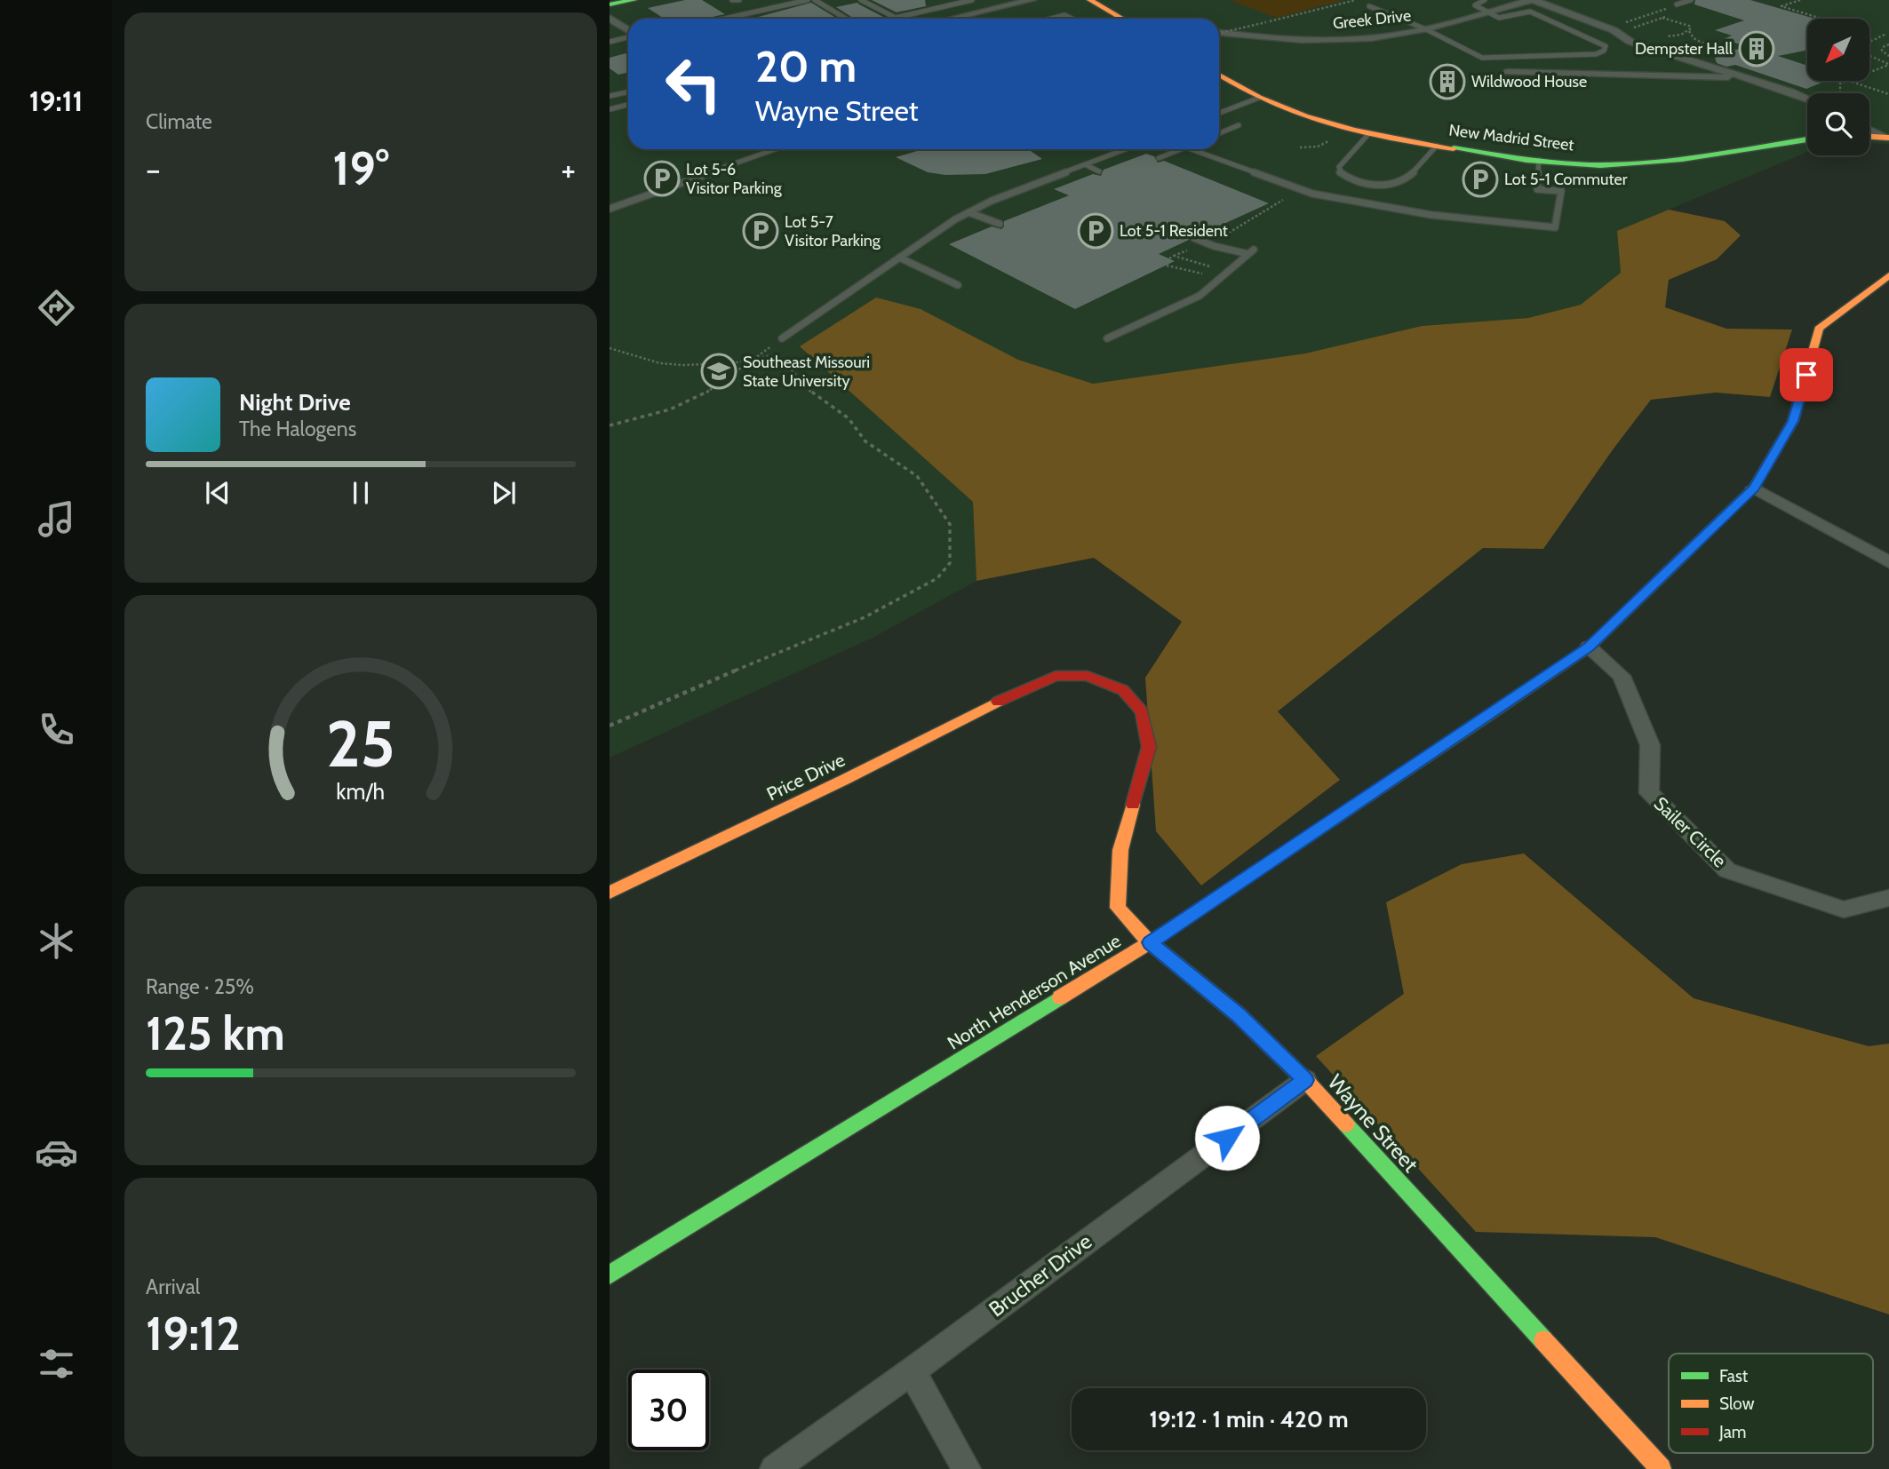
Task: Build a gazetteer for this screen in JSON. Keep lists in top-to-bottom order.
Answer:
{
  "streets": {
    "street": [
      "Greek Drive",
      "New Madrid Street",
      "Price Drive",
      "Sailer Circle",
      "North Henderson Avenue",
      "Wayne Street",
      "Brucher Drive"
    ]
  },
  "crossings": [
    ["Price Drive", "Wayne Street"],
    ["Sailer Circle", "North Henderson Avenue"],
    ["North Henderson Avenue", "Wayne Street"],
    ["Wayne Street", "Brucher Drive"]
  ],
  "places": {
    "building": ["Dempster Hall", "Wildwood House"],
    "parking": [
      "Lot 5-6 Visitor Parking",
      "Lot 5-1 Commuter",
      "Lot 5-7 Visitor Parking",
      "Lot 5-1 Resident"
    ],
    "school or university": ["Southeast Missouri State University"]
  },
  "legend": ["Fast", "Slow", "Jam"],
  "north": "bottom left",
  "page": {
    "tabs": "19:11",
    "tile": [
      "Climate",
      ["Range · 25%", "125 km"],
      ["Arrival", "19:12"]
    ],
    "turn": ["20 m", "Wayne Street"],
    "heat": ["−", "19°", "+"],
    "song": ["Night Drive", "The Halogens"],
    "limit": "30",
    "trip": "19:12 · 1 min · 420 m",
    "gauge": ["25", "km/h"]
  }
}
